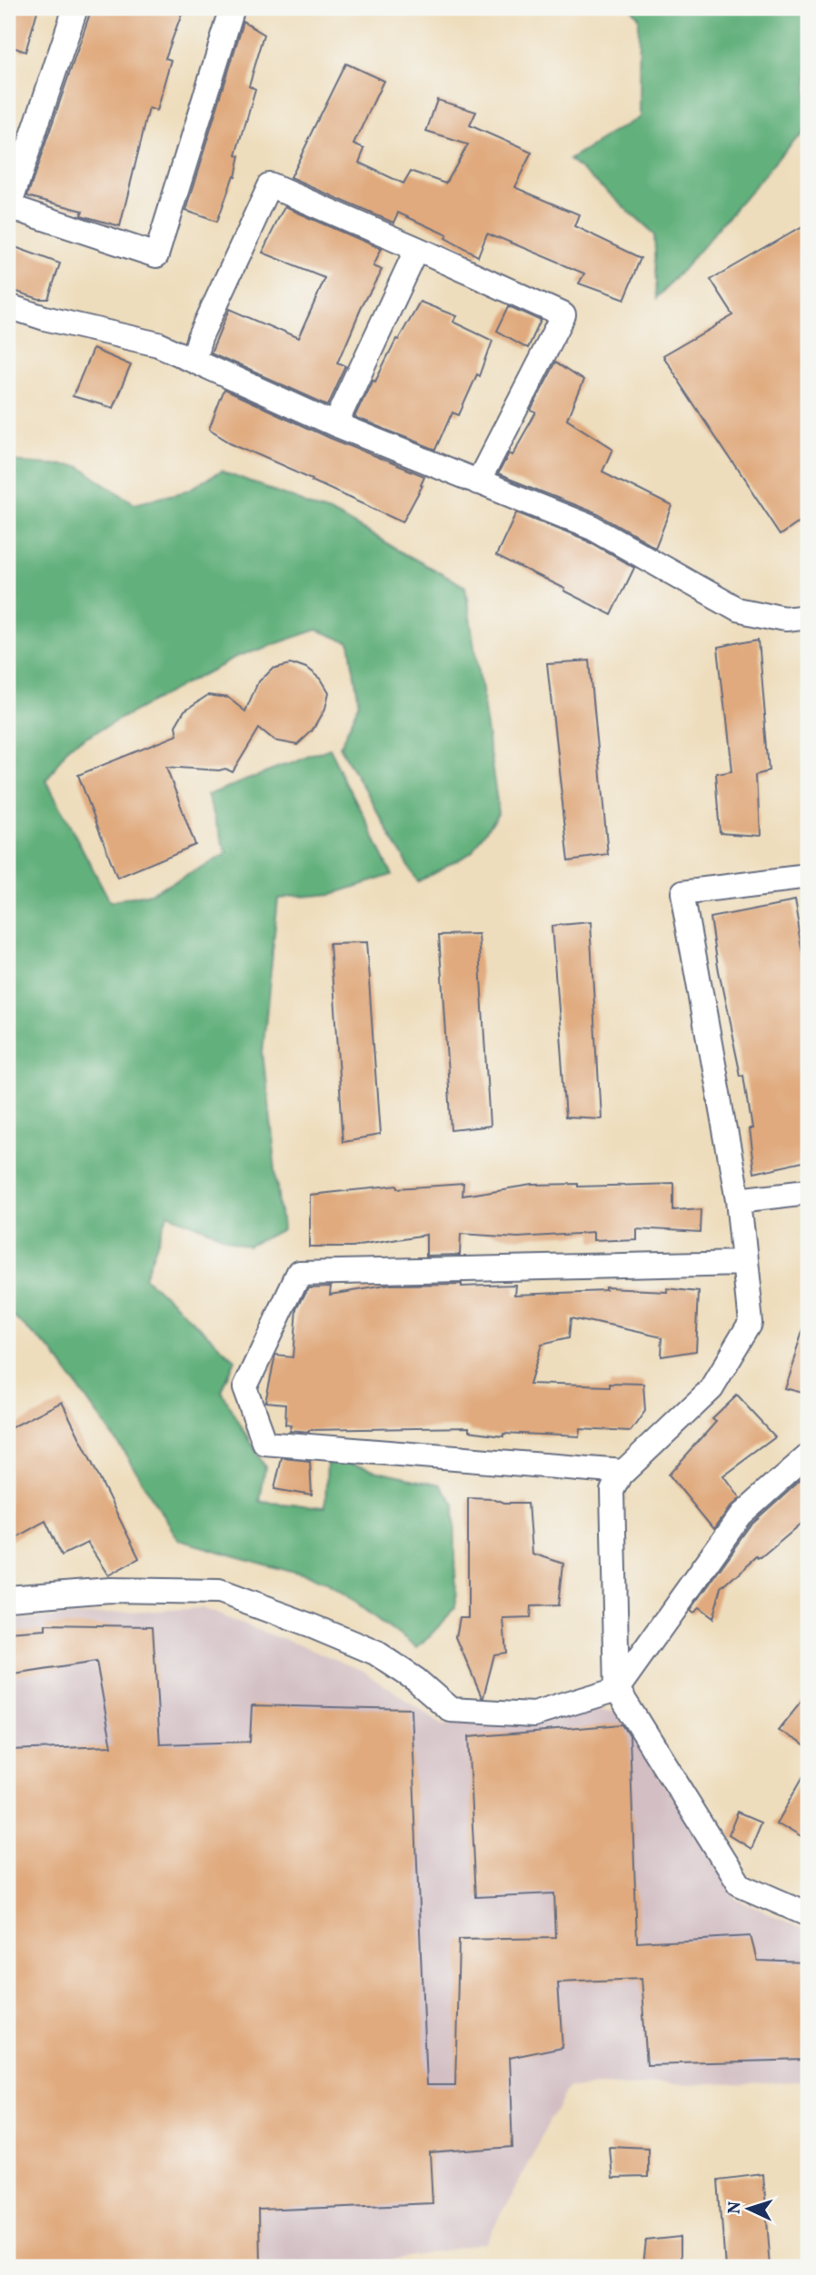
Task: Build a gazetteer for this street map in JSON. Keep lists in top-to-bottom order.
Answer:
{
  "north": "left"
}
